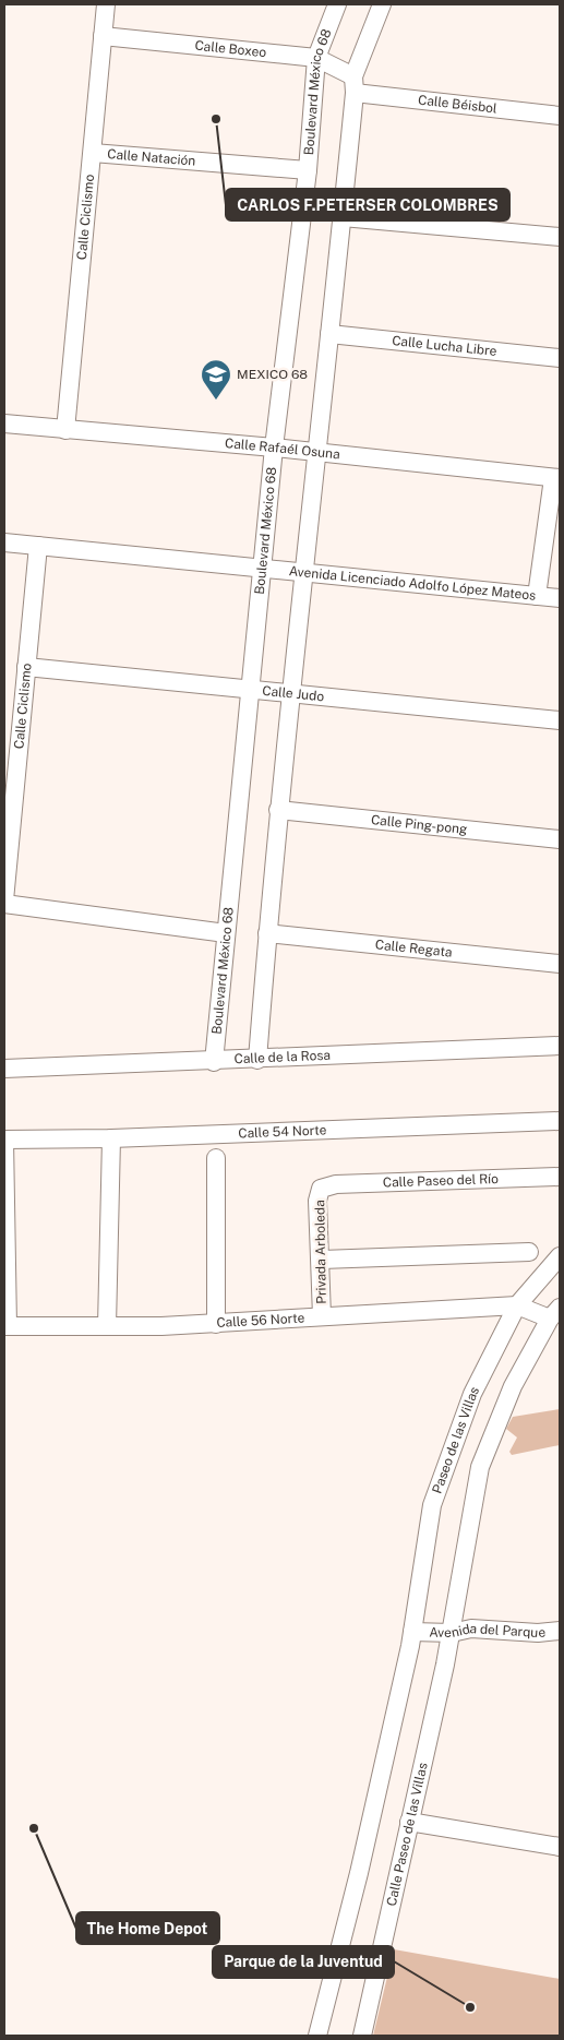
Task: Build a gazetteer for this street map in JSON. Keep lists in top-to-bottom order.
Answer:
{
  "streets": {
    "street": [
      "Calle Boxeo",
      "Boulevard México 68",
      "Calle Béisbol",
      "Calle Natación",
      "Calle Ciclismo",
      "Calle Lucha Libre",
      "Calle Rafaél Osuna",
      "Avenida Licenciado Adolfo López Mateos",
      "Calle Judo",
      "Calle Ping-pong",
      "Calle Regata",
      "Calle de la Rosa",
      "Calle 54 Norte",
      "Calle Paseo del Río",
      "Privada Arboleda",
      "Calle 56 Norte",
      "Paseo de las Villas",
      "Avenida del Parque",
      "Calle Paseo de las Villas"
    ]
  },
  "crossings": [
    ["Calle Boxeo", "Boulevard México 68"],
    ["Calle Boxeo", "Calle Béisbol"],
    ["Calle Boxeo", "Calle Ciclismo"],
    ["Boulevard México 68", "Calle Natación"],
    ["Boulevard México 68", "Calle Rafaél Osuna"],
    ["Boulevard México 68", "Avenida Licenciado Adolfo López Mateos"],
    ["Boulevard México 68", "Calle Judo"],
    ["Boulevard México 68", "Calle de la Rosa"],
    ["Calle Natación", "Calle Ciclismo"],
    ["Calle Ciclismo", "Calle Rafaél Osuna"],
    ["Calle Ciclismo", "Avenida Licenciado Adolfo López Mateos"],
    ["Calle Ciclismo", "Calle Judo"],
    ["Calle Paseo del Río", "Privada Arboleda"],
    ["Privada Arboleda", "Calle 56 Norte"],
    ["Calle 56 Norte", "Paseo de las Villas"],
    ["Paseo de las Villas", "Avenida del Parque"],
    ["Avenida del Parque", "Calle Paseo de las Villas"]
  ],
  "places": {
    "other": ["CARLOS F.PETERSER COLOMBRES", "The Home Depot", "Parque de la Juventud"],
    "school or university": ["MEXICO 68"]
  }
}
